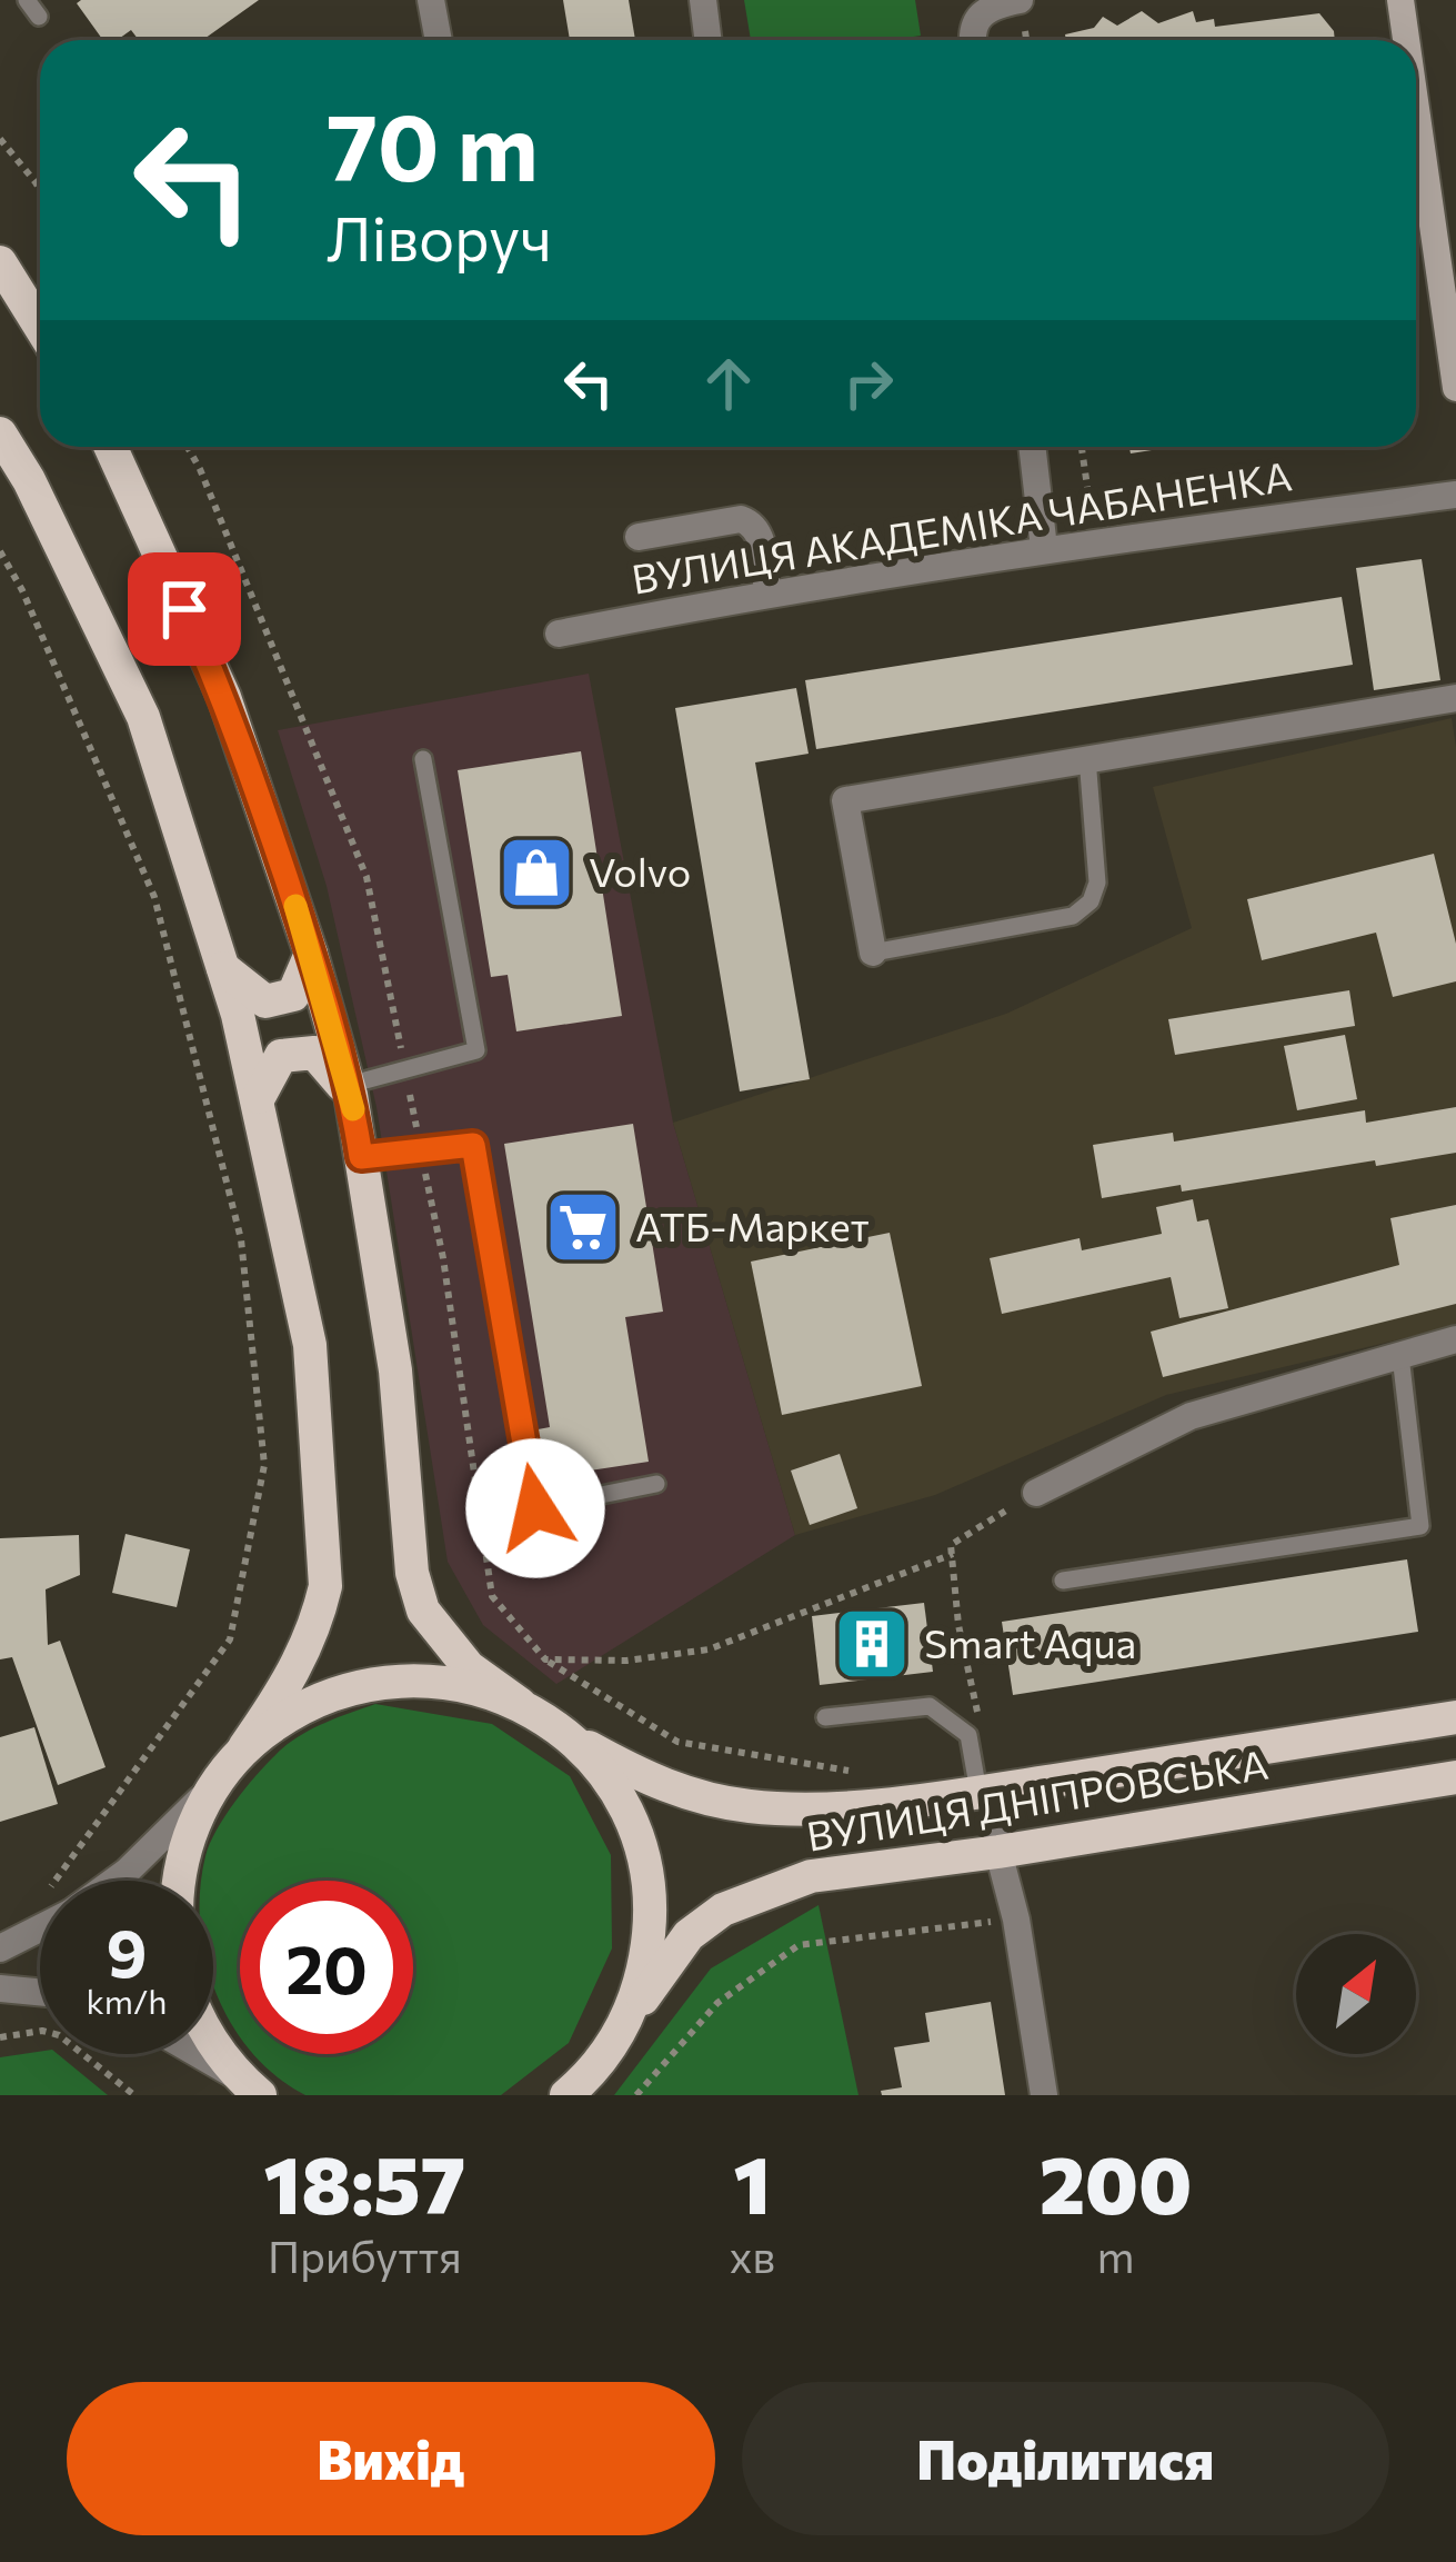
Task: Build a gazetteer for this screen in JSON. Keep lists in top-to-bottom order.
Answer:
{
  "streets": {
    "main road": ["ВУЛИЦЯ ДНІПРОВСЬКА"],
    "street": ["ВУЛИЦЯ АКАДЕМІКА ЧАБАНЕНКА"]
  },
  "places": {
    "shop": ["Volvo"],
    "supermarket": ["АТБ-Маркет"],
    "building": ["Smart Aqua"]
  },
  "north": "top right",
  "page": {
    "turn": ["70 m", "Ліворуч"],
    "speed": "9 km/h",
    "limit": "20",
    "eta": [
      "18:57",
      "Прибуття",
      "1",
      "хв",
      "200",
      "m"
    ],
    "buttons": ["Вихід", "Поділитися"]
  }
}
